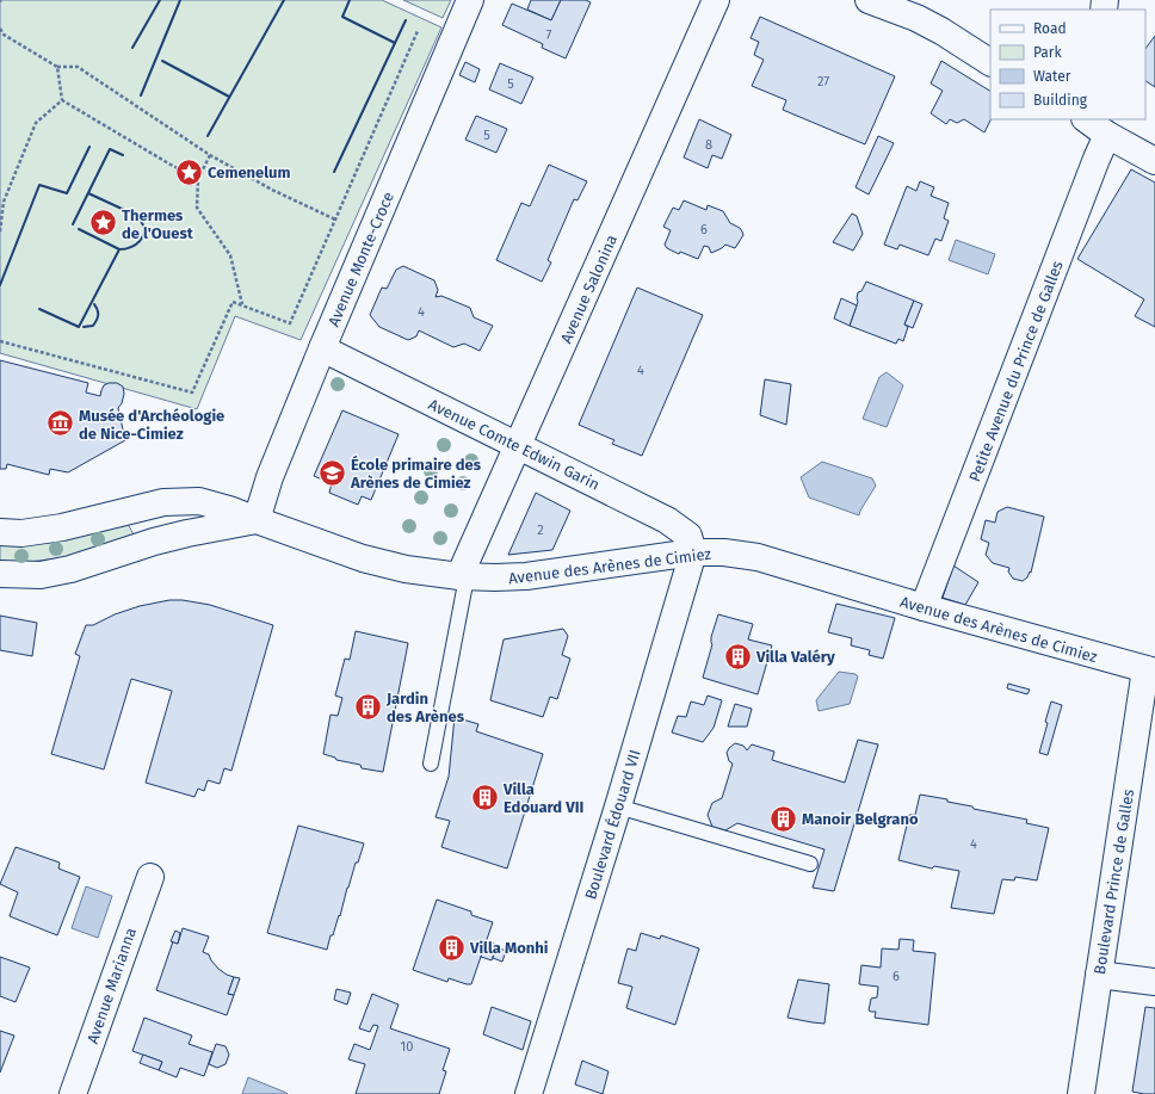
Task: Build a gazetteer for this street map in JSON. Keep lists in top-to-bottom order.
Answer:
{
  "streets": {
    "street": [
      "Avenue Monte-Croce",
      "Avenue Salonina",
      "Petite Avenue du Prince de Galles",
      "Avenue Comte Edwin Garin",
      "Avenue des Arènes de Cimiez",
      "Boulevard Édouard VII",
      "Boulevard Prince de Galles",
      "Avenue Marianna"
    ]
  },
  "crossings": [
    ["Avenue Monte-Croce", "Avenue Comte Edwin Garin"],
    ["Avenue Monte-Croce", "Avenue des Arènes de Cimiez"],
    ["Avenue Salonina", "Avenue Comte Edwin Garin"],
    ["Avenue Salonina", "Avenue des Arènes de Cimiez"],
    ["Petite Avenue du Prince de Galles", "Avenue des Arènes de Cimiez"],
    ["Avenue Comte Edwin Garin", "Avenue des Arènes de Cimiez"],
    ["Avenue Comte Edwin Garin", "Boulevard Édouard VII"],
    ["Avenue des Arènes de Cimiez", "Boulevard Édouard VII"],
    ["Avenue des Arènes de Cimiez", "Boulevard Prince de Galles"]
  ],
  "places": {
    "place": ["Cemenelum", "Thermes de l'Ouest"],
    "museum": ["Musée d'Archéologie de Nice-Cimiez"],
    "school or university": ["École primaire des Arènes de Cimiez"],
    "building": [
      "Villa Valéry",
      "Jardin des Arènes",
      "Villa Edouard VII",
      "Manoir Belgrano",
      "Villa Monhi"
    ]
  },
  "house_numbers": [
    "7",
    "27",
    "5",
    "5",
    "8",
    "6",
    "4",
    "4",
    "2",
    "4",
    "6",
    "10"
  ],
  "legend": [
    "Road",
    "Park",
    "Water",
    "Building"
  ]
}
